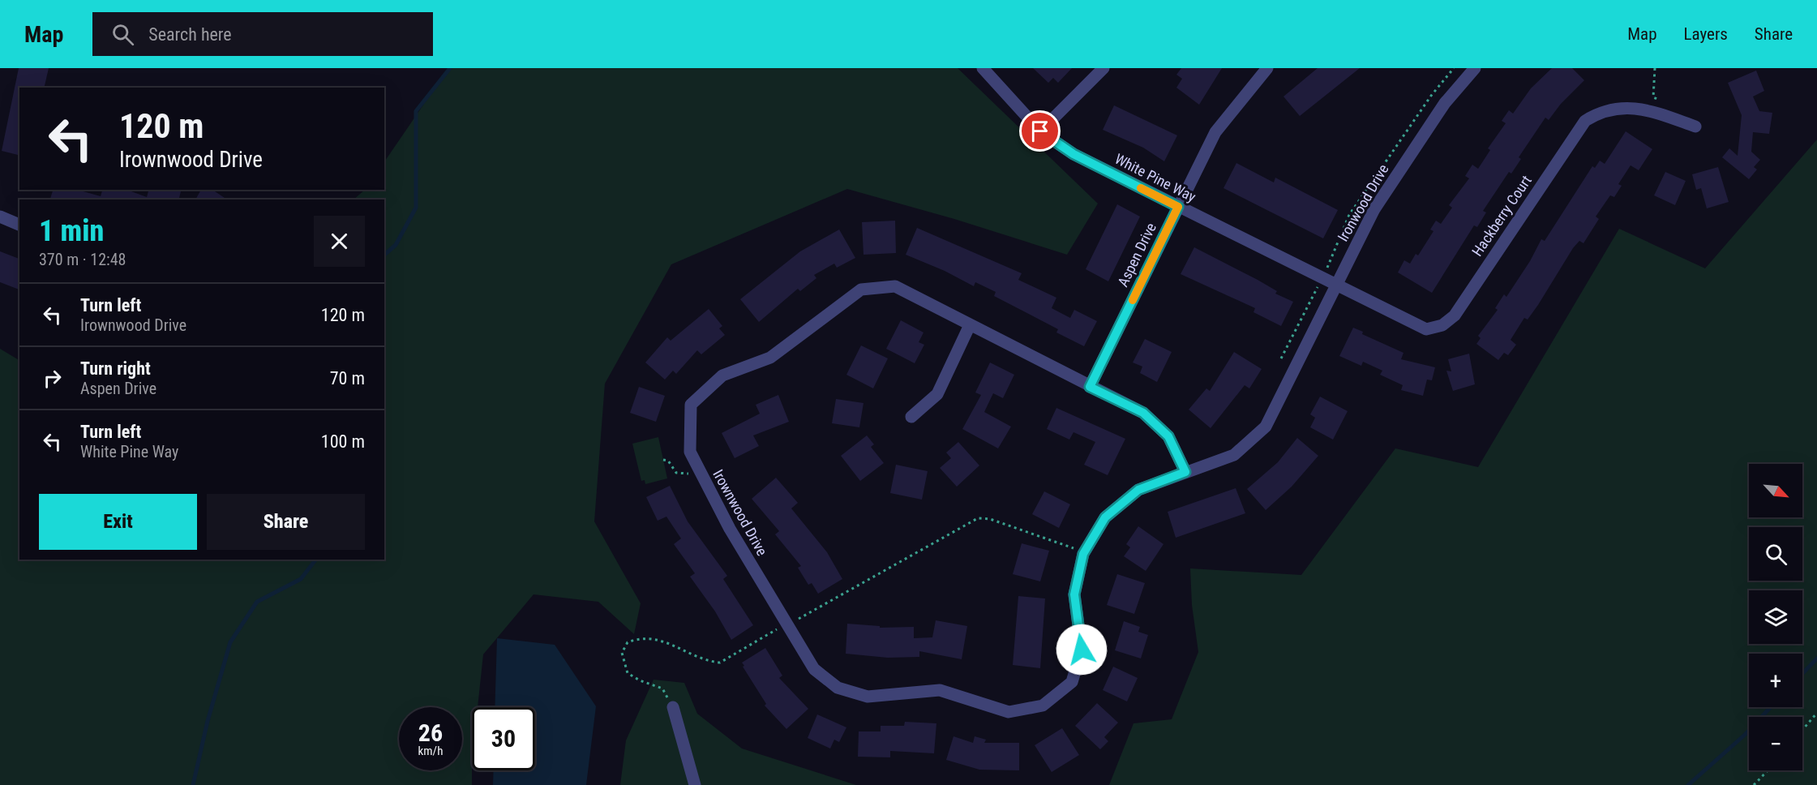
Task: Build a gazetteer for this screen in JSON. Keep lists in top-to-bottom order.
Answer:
{
  "streets": {
    "street": [
      "White Pine Way",
      "Ironwood Drive",
      "Hackberry Court",
      "Aspen Drive",
      "Irownwood Drive"
    ]
  },
  "crossings": [
    ["White Pine Way", "Ironwood Drive"],
    ["White Pine Way", "Hackberry Court"],
    ["White Pine Way", "Aspen Drive"],
    ["Ironwood Drive", "Hackberry Court"],
    ["Ironwood Drive", "Irownwood Drive"],
    ["Aspen Drive", "Irownwood Drive"]
  ],
  "north": "bottom right",
  "page": {
    "header": "Map",
    "search": "Search here",
    "nav": ["Map", "Layers", "Share"],
    "turn": ["120 m", "Irownwood Drive"],
    "heading": ["1 min", "370 m · 12:48"],
    "list": [
      {
        "name": "Turn left",
        "note": "Irownwood Drive",
        "value": "120 m"
      },
      {
        "name": "Turn right",
        "note": "Aspen Drive",
        "value": "70 m"
      },
      {
        "name": "Turn left",
        "note": "White Pine Way",
        "value": "100 m"
      }
    ],
    "map_buttons": ["+", "−"],
    "buttons": ["Exit", "Share"],
    "speed": "26 km/h",
    "limit": "30"
  }
}
